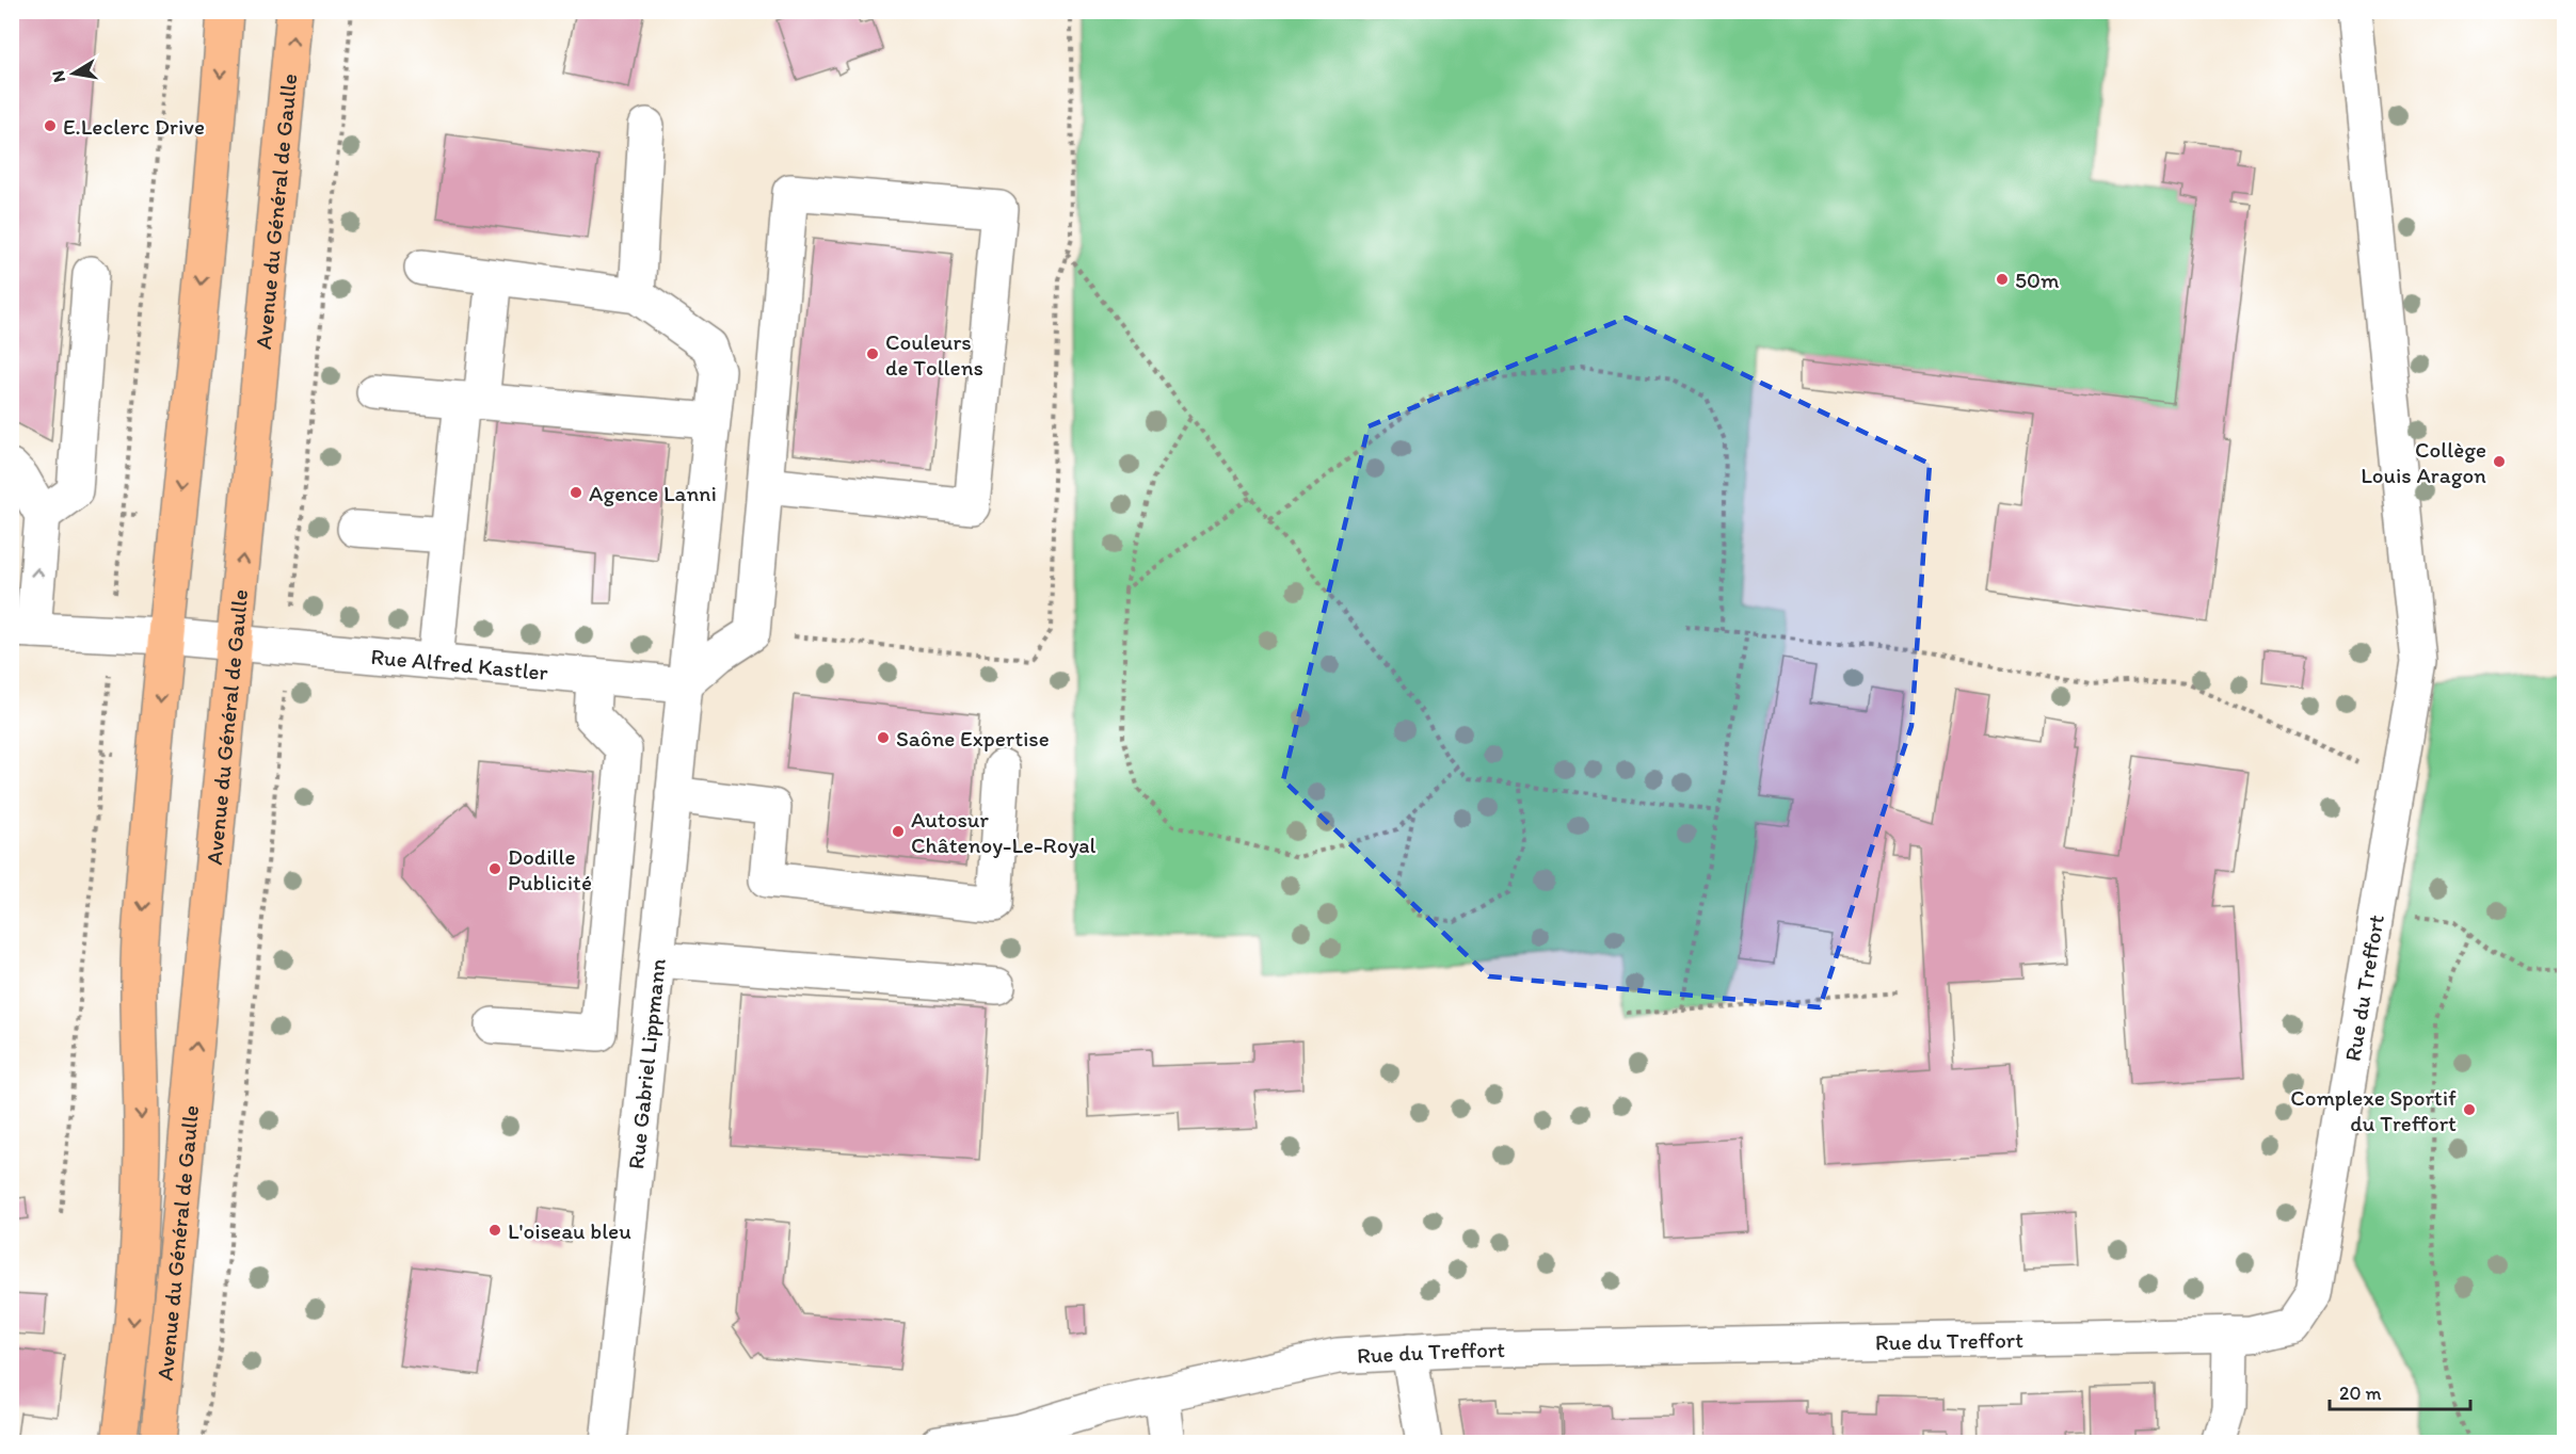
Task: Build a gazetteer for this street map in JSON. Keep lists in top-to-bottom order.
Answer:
{
  "streets": {
    "main road": ["Avenue du Général de Gaulle"],
    "street": ["Rue Alfred Kastler", "Rue du Treffort", "Rue Gabriel Lippmann"]
  },
  "crossings": [
    ["Avenue du Général de Gaulle", "Rue Alfred Kastler"],
    ["Rue Alfred Kastler", "Rue Gabriel Lippmann"]
  ],
  "places": [
    "E.Leclerc Drive",
    "50m",
    "Couleurs de Tollens",
    "Collège Louis Aragon",
    "Agence Lanni",
    "Saône Expertise",
    "Autosur Châtenoy-Le-Royal",
    "Dodille Publicité",
    "Complexe Sportif du Treffort",
    "L'oiseau bleu"
  ],
  "scale_bar": "20 m",
  "north": "left"
}
